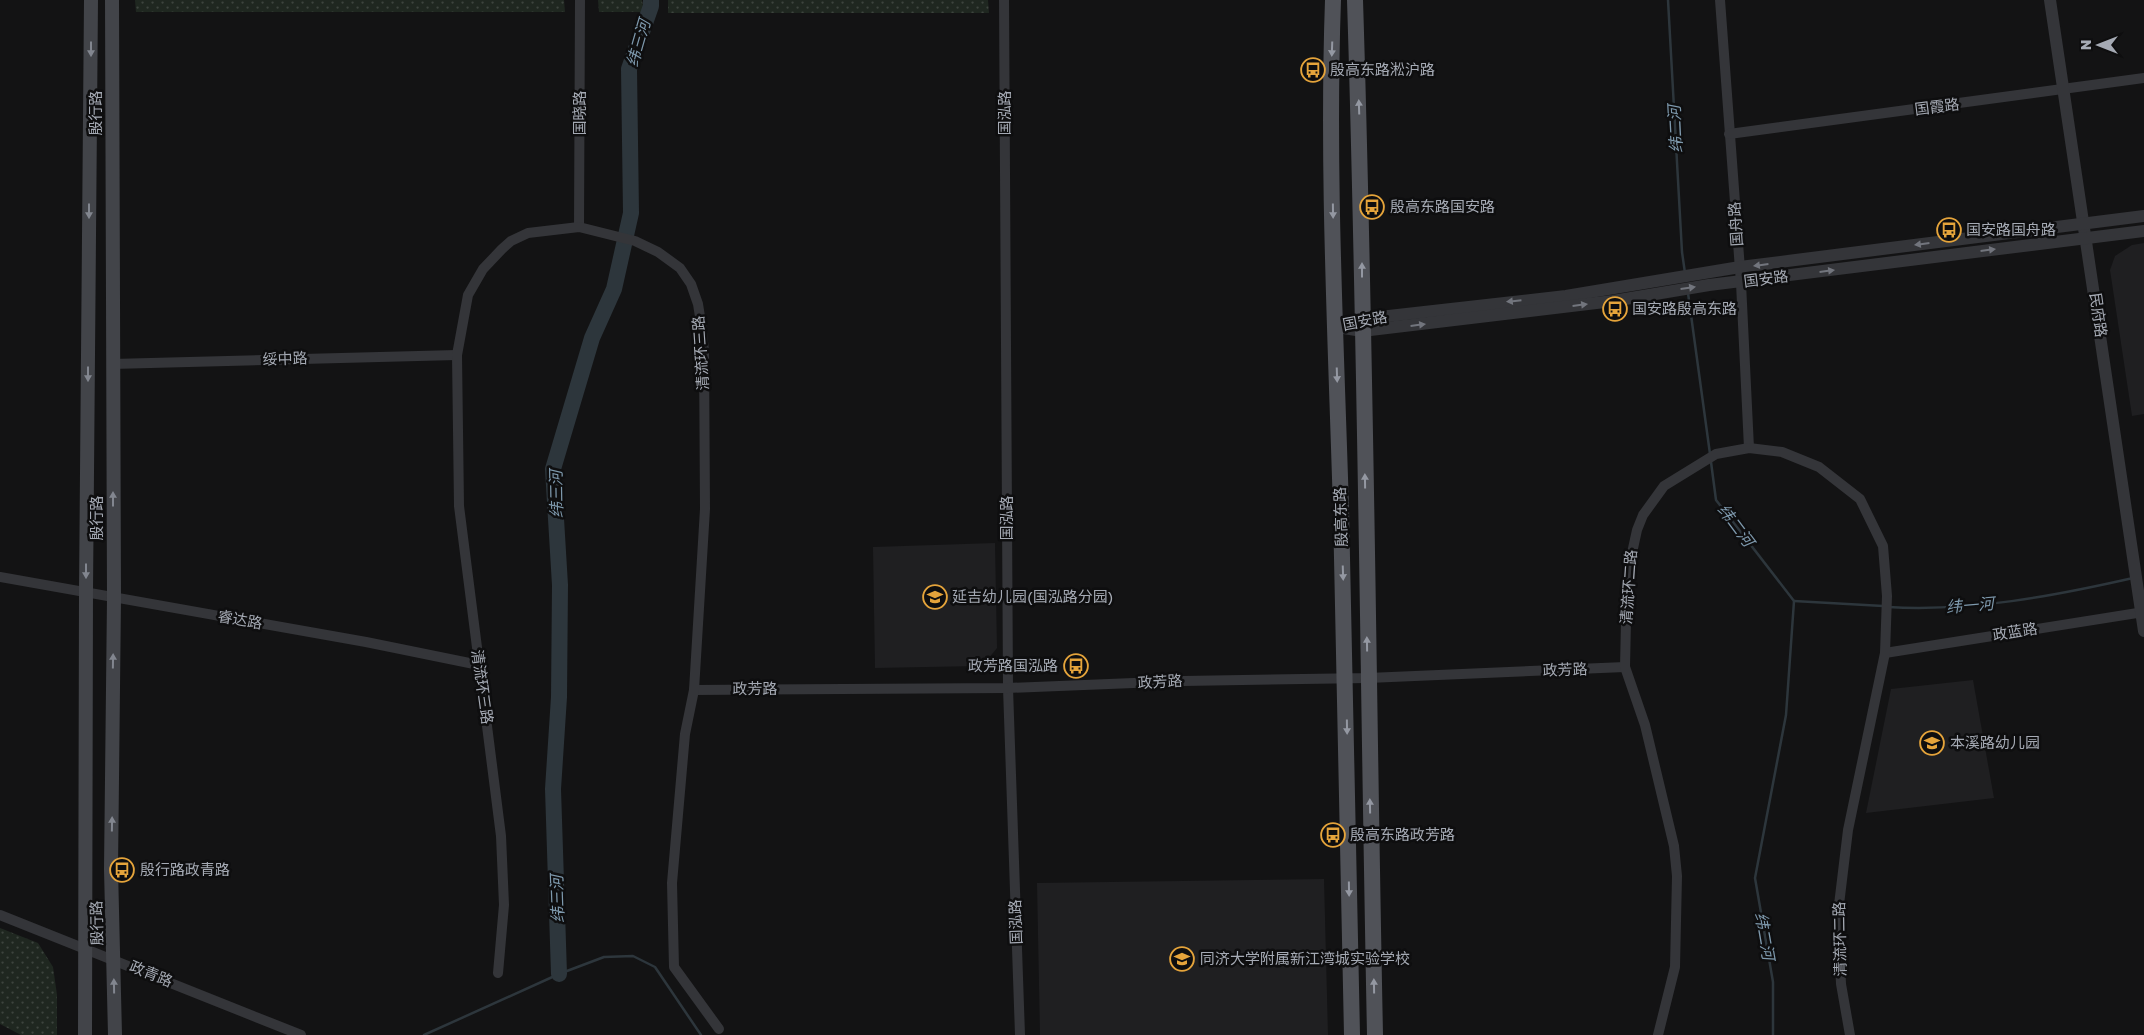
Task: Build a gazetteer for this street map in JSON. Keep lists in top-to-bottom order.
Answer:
{
  "streets": {
    "main road": ["殷行路", "殷高东路"],
    "street": [
      "国霞路",
      "国晓路",
      "国泓路",
      "国舟路",
      "国安路",
      "民府路",
      "清流环三路",
      "绥中路",
      "清流环二路",
      "睿达路",
      "政蓝路",
      "政芳路",
      "政青路"
    ]
  },
  "crossings": [
    ["国霞路", "国舟路"],
    ["国霞路", "民府路"],
    ["殷行路", "绥中路"],
    ["殷行路", "睿达路"],
    ["殷行路", "政青路"],
    ["国晓路", "清流环三路"],
    ["国泓路", "政芳路"],
    ["国舟路", "国安路"],
    ["国舟路", "清流环二路"],
    ["国安路", "民府路"],
    ["国安路", "殷高东路"],
    ["民府路", "政蓝路"],
    ["清流环三路", "绥中路"],
    ["清流环三路", "睿达路"],
    ["清流环三路", "政芳路"],
    ["殷高东路", "政芳路"],
    ["清流环二路", "政蓝路"],
    ["清流环二路", "政芳路"]
  ],
  "water": ["纬三河", "纬二河", "纬一河"],
  "places": {
    "bus stop": [
      "殷高东路淞沪路",
      "殷高东路国安路",
      "国安路国舟路",
      "国安路殷高东路",
      "政芳路国泓路",
      "殷高东路政芳路",
      "殷行路政青路"
    ],
    "school or university": ["延吉幼儿园(国泓路分园)", "本溪路幼儿园", "同济大学附属新江湾城实验学校"]
  },
  "north": "left"
}
